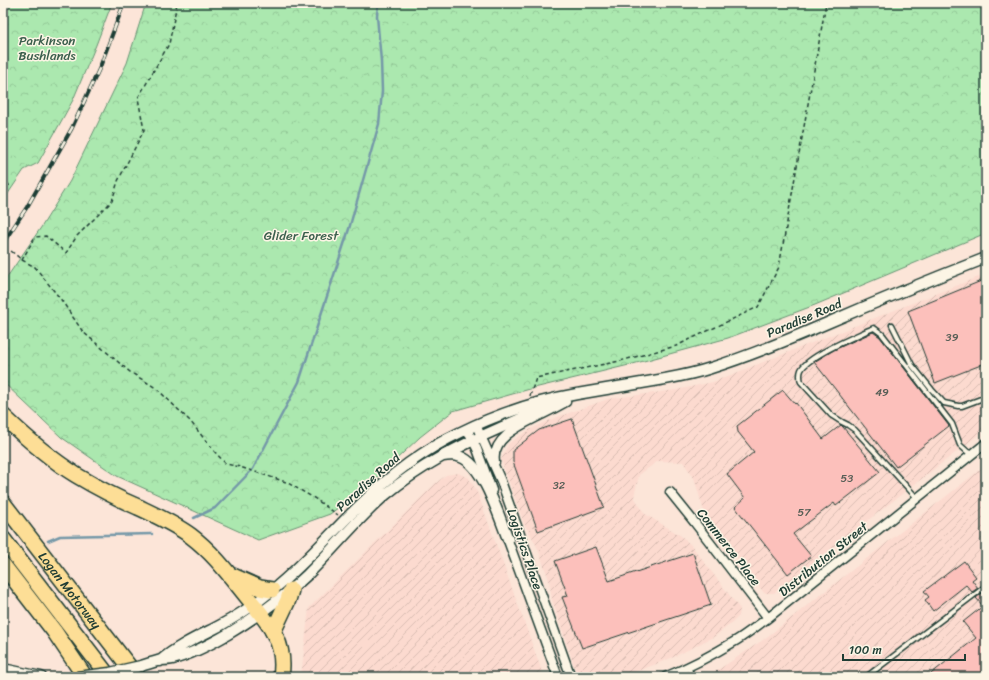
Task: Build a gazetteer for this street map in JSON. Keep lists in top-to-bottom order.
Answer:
{
  "streets": {
    "highway": ["Logan Motorway"],
    "street": [
      "Paradise Road",
      "Commerce Place",
      "Logistics Place",
      "Distribution Street"
    ]
  },
  "crossings": [
    ["Paradise Road", "Logistics Place"],
    ["Paradise Road", "Logan Motorway"],
    ["Commerce Place", "Distribution Street"]
  ],
  "parks": ["Parkinson Bushlands", "Glider Forest"],
  "house_numbers": [
    "39",
    "49",
    "53",
    "32",
    "57"
  ],
  "scale_bar": "100 m"
}
